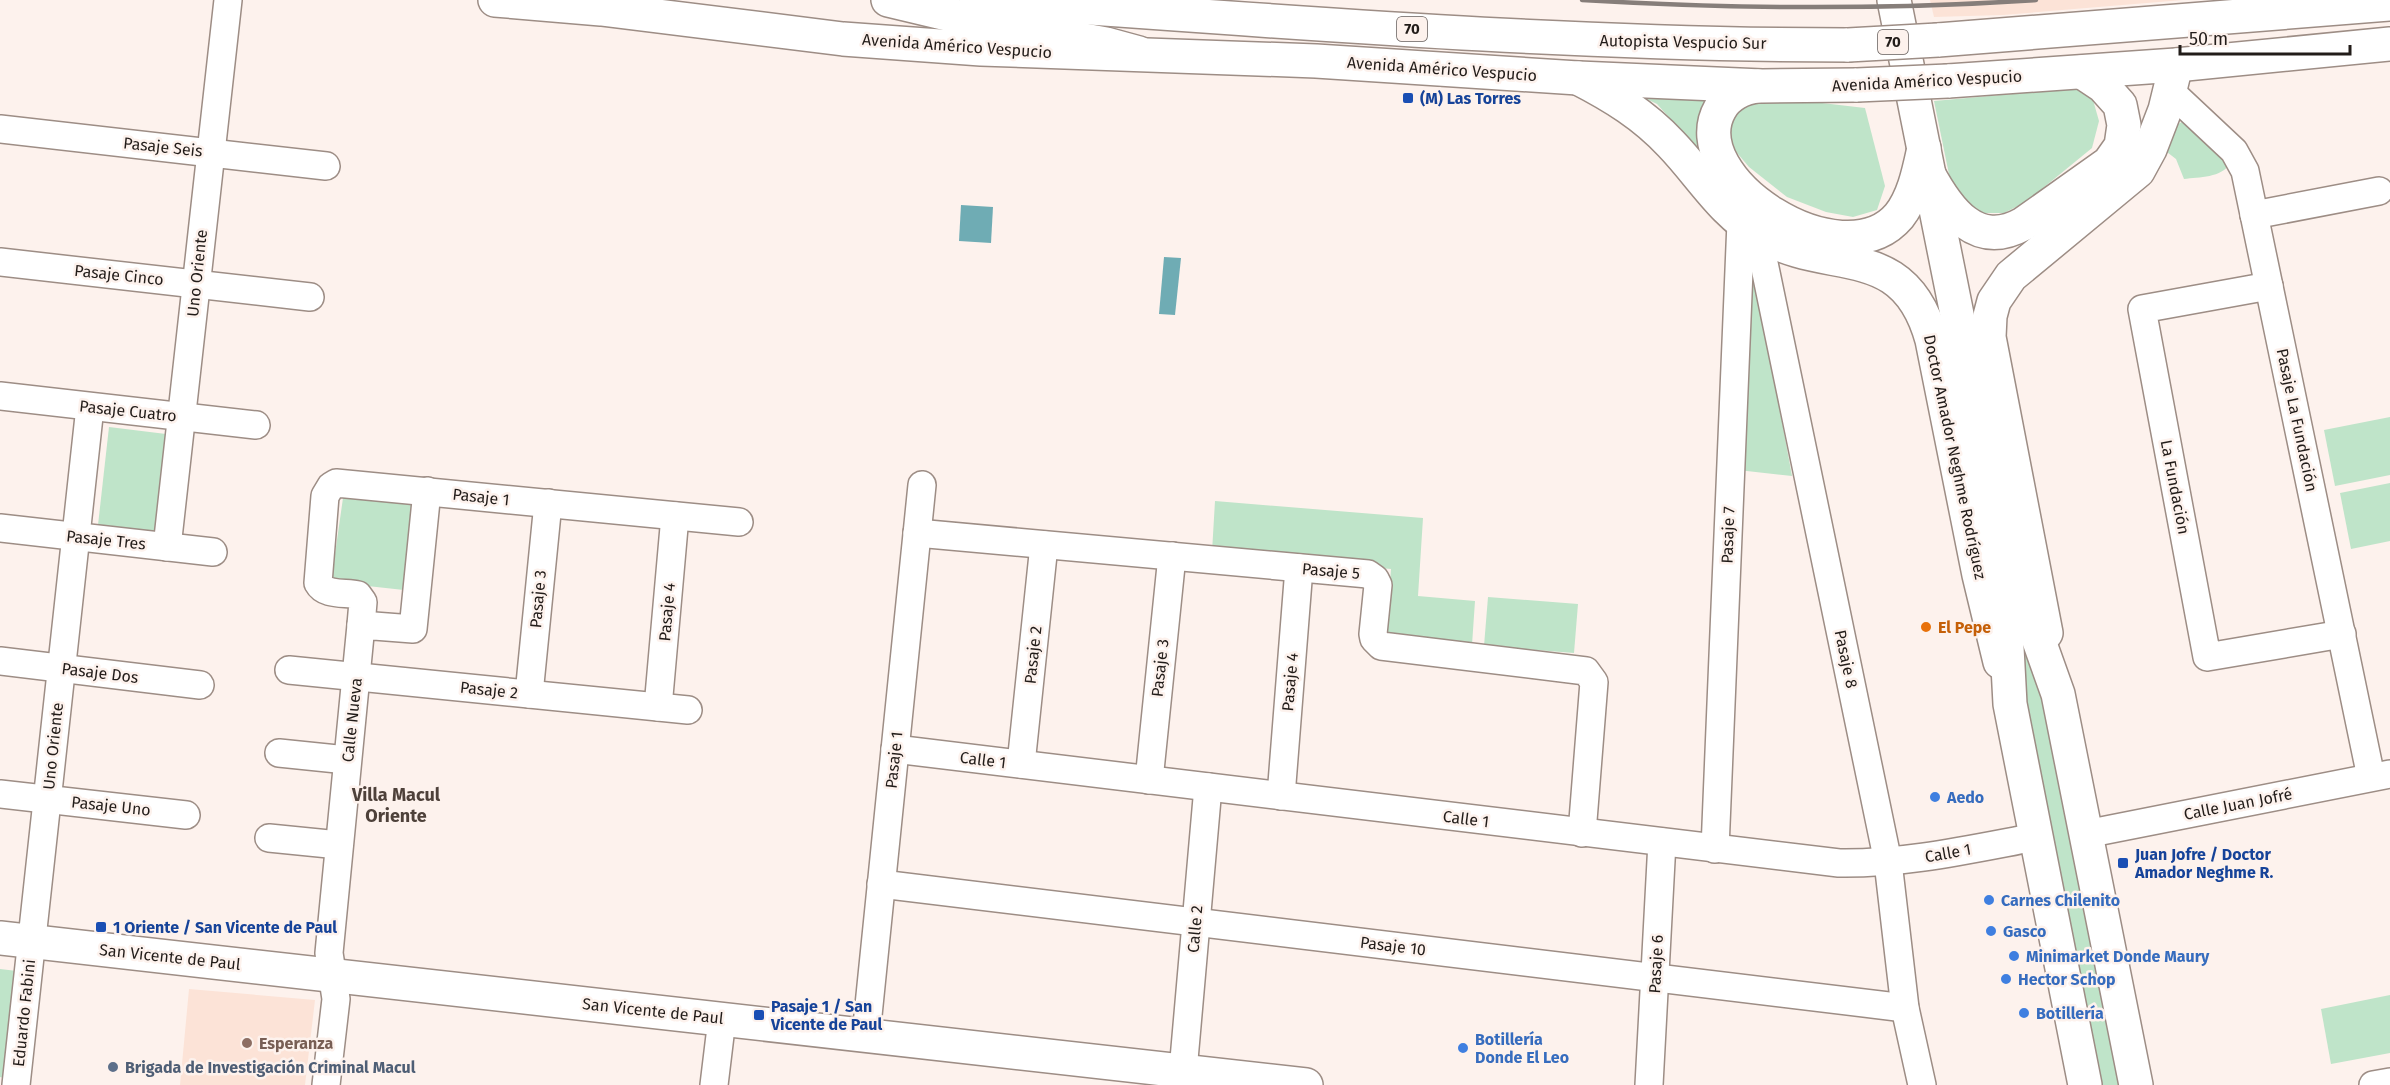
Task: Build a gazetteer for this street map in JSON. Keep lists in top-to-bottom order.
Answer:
{
  "streets": {
    "main road": [
      "70",
      "Autopista Vespucio Sur",
      "Avenida Américo Vespucio",
      "Doctor Amador Neghme Rodríguez",
      "San Vicente de Paul"
    ],
    "street": [
      "Pasaje Seis",
      "Uno Oriente",
      "Pasaje Cinco",
      "Pasaje Cuatro",
      "Pasaje La Fundación",
      "La Fundación",
      "Pasaje 1",
      "Pasaje 7",
      "Pasaje Tres",
      "Pasaje 5",
      "Pasaje 3",
      "Pasaje 4",
      "Pasaje 2",
      "Pasaje 8",
      "Pasaje Dos",
      "Calle Nueva",
      "Calle 1",
      "Calle Juan Jofré",
      "Pasaje Uno",
      "Calle 2",
      "Pasaje 10",
      "Pasaje 6",
      "Eduardo Fabini"
    ]
  },
  "crossings": [
    ["Avenida Américo Vespucio", "Pasaje La Fundación"],
    ["Avenida Américo Vespucio", "Doctor Amador Neghme Rodríguez"],
    ["Pasaje Seis", "Uno Oriente"],
    ["Uno Oriente", "Pasaje Cinco"],
    ["Uno Oriente", "Pasaje Cuatro"],
    ["Uno Oriente", "Pasaje Tres"],
    ["Uno Oriente", "Pasaje Dos"],
    ["Uno Oriente", "Pasaje Uno"],
    ["Uno Oriente", "San Vicente de Paul"],
    ["Uno Oriente", "Eduardo Fabini"],
    ["Pasaje La Fundación", "Doctor Amador Neghme Rodríguez"],
    ["Pasaje La Fundación", "La Fundación"],
    ["Pasaje La Fundación", "Calle Juan Jofré"],
    ["Doctor Amador Neghme Rodríguez", "Pasaje 7"],
    ["Doctor Amador Neghme Rodríguez", "Pasaje 8"],
    ["Doctor Amador Neghme Rodríguez", "Calle 1"],
    ["Doctor Amador Neghme Rodríguez", "Calle Juan Jofré"],
    ["Pasaje 1", "Pasaje 5"],
    ["Pasaje 1", "Pasaje 3"],
    ["Pasaje 1", "Pasaje 4"],
    ["Pasaje 1", "Calle Nueva"],
    ["Pasaje 1", "Calle 1"],
    ["Pasaje 1", "Pasaje 10"],
    ["Pasaje 1", "San Vicente de Paul"],
    ["Pasaje 7", "Pasaje 8"],
    ["Pasaje 7", "Calle 1"],
    ["Pasaje 5", "Pasaje 3"],
    ["Pasaje 5", "Pasaje 4"],
    ["Pasaje 5", "Pasaje 2"],
    ["Pasaje 5", "Calle 1"],
    ["Pasaje 3", "Pasaje 2"],
    ["Pasaje 3", "Calle 1"],
    ["Pasaje 4", "Pasaje 2"],
    ["Pasaje 4", "Calle 1"],
    ["Pasaje 2", "Calle Nueva"],
    ["Pasaje 2", "Calle 1"],
    ["Pasaje 8", "Calle 1"],
    ["Pasaje 8", "Pasaje 10"],
    ["Calle Nueva", "San Vicente de Paul"],
    ["Calle 1", "Calle 2"],
    ["Calle 1", "Pasaje 6"],
    ["Calle 2", "Pasaje 10"],
    ["Calle 2", "San Vicente de Paul"],
    ["Pasaje 10", "Pasaje 6"],
    ["San Vicente de Paul", "Eduardo Fabini"]
  ],
  "districts": ["Villa Macul Oriente"],
  "places": {
    "transit": [
      "(M) Las Torres",
      "Juan Jofre / Doctor Amador Neghme R.",
      "1 Oriente / San Vicente de Paul",
      "Pasaje 1 / San Vicente de Paul"
    ],
    "other": [
      "El Pepe",
      "Aedo",
      "Carnes Chilenito",
      "Gasco",
      "Minimarket Donde Maury",
      "Hector Schop",
      "Botillería",
      "Esperanza",
      "Botillería Donde El Leo",
      "Brigada de Investigación Criminal Macul"
    ]
  },
  "scale_bar": "50 m"
}
